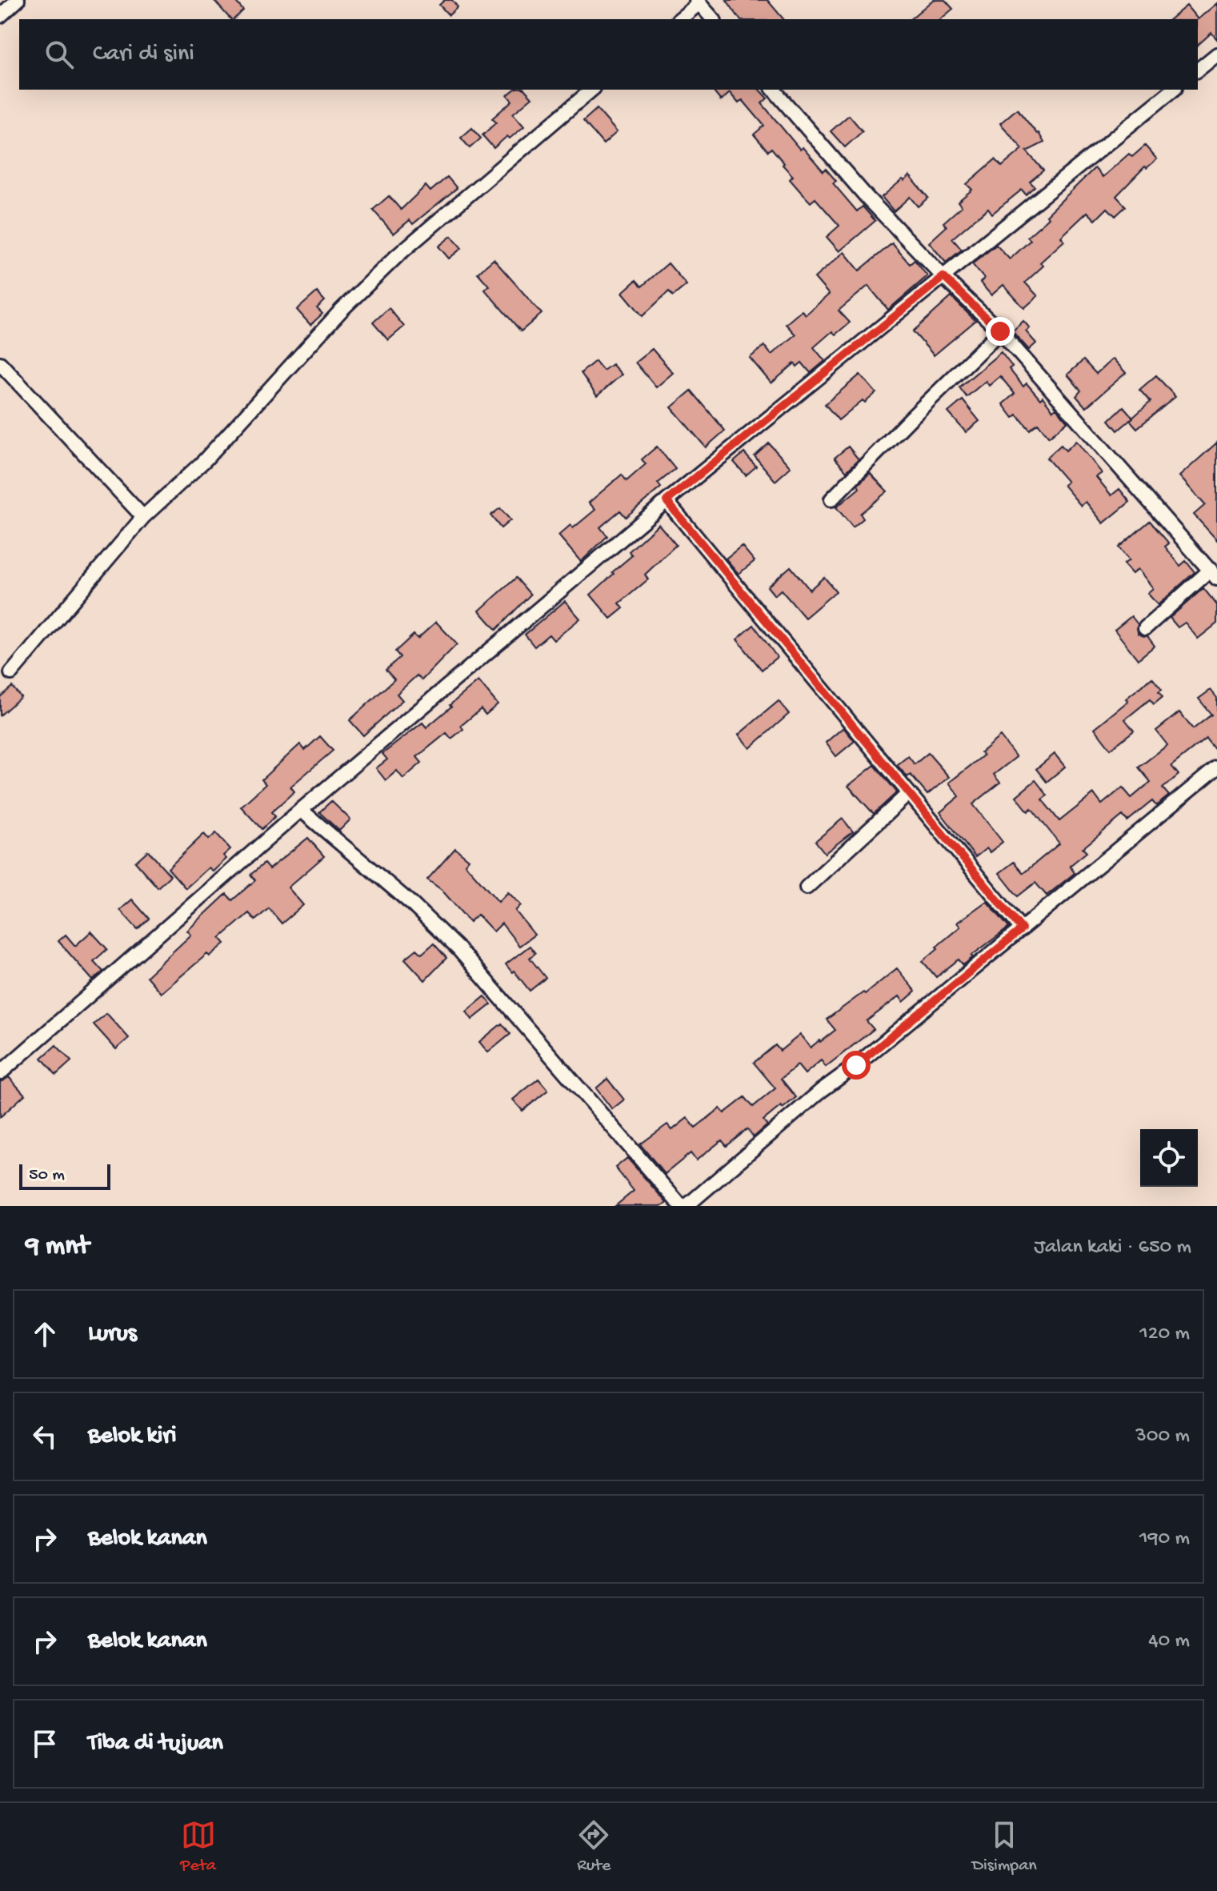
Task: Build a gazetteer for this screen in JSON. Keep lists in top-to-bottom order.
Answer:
{
  "scale_bar": "50 m",
  "page": {
    "search": "Cari di sini",
    "scale": "50 m",
    "heading": ["9 mnt", "Jalan kaki · 650 m"],
    "list": [
      ["Lurus", "120 m"],
      ["Belok kiri", "300 m"],
      ["Belok kanan", "190 m"],
      ["Belok kanan", "40 m"],
      "Tiba di tujuan"
    ],
    "nav": ["Peta", "Rute", "Disimpan"]
  }
}
